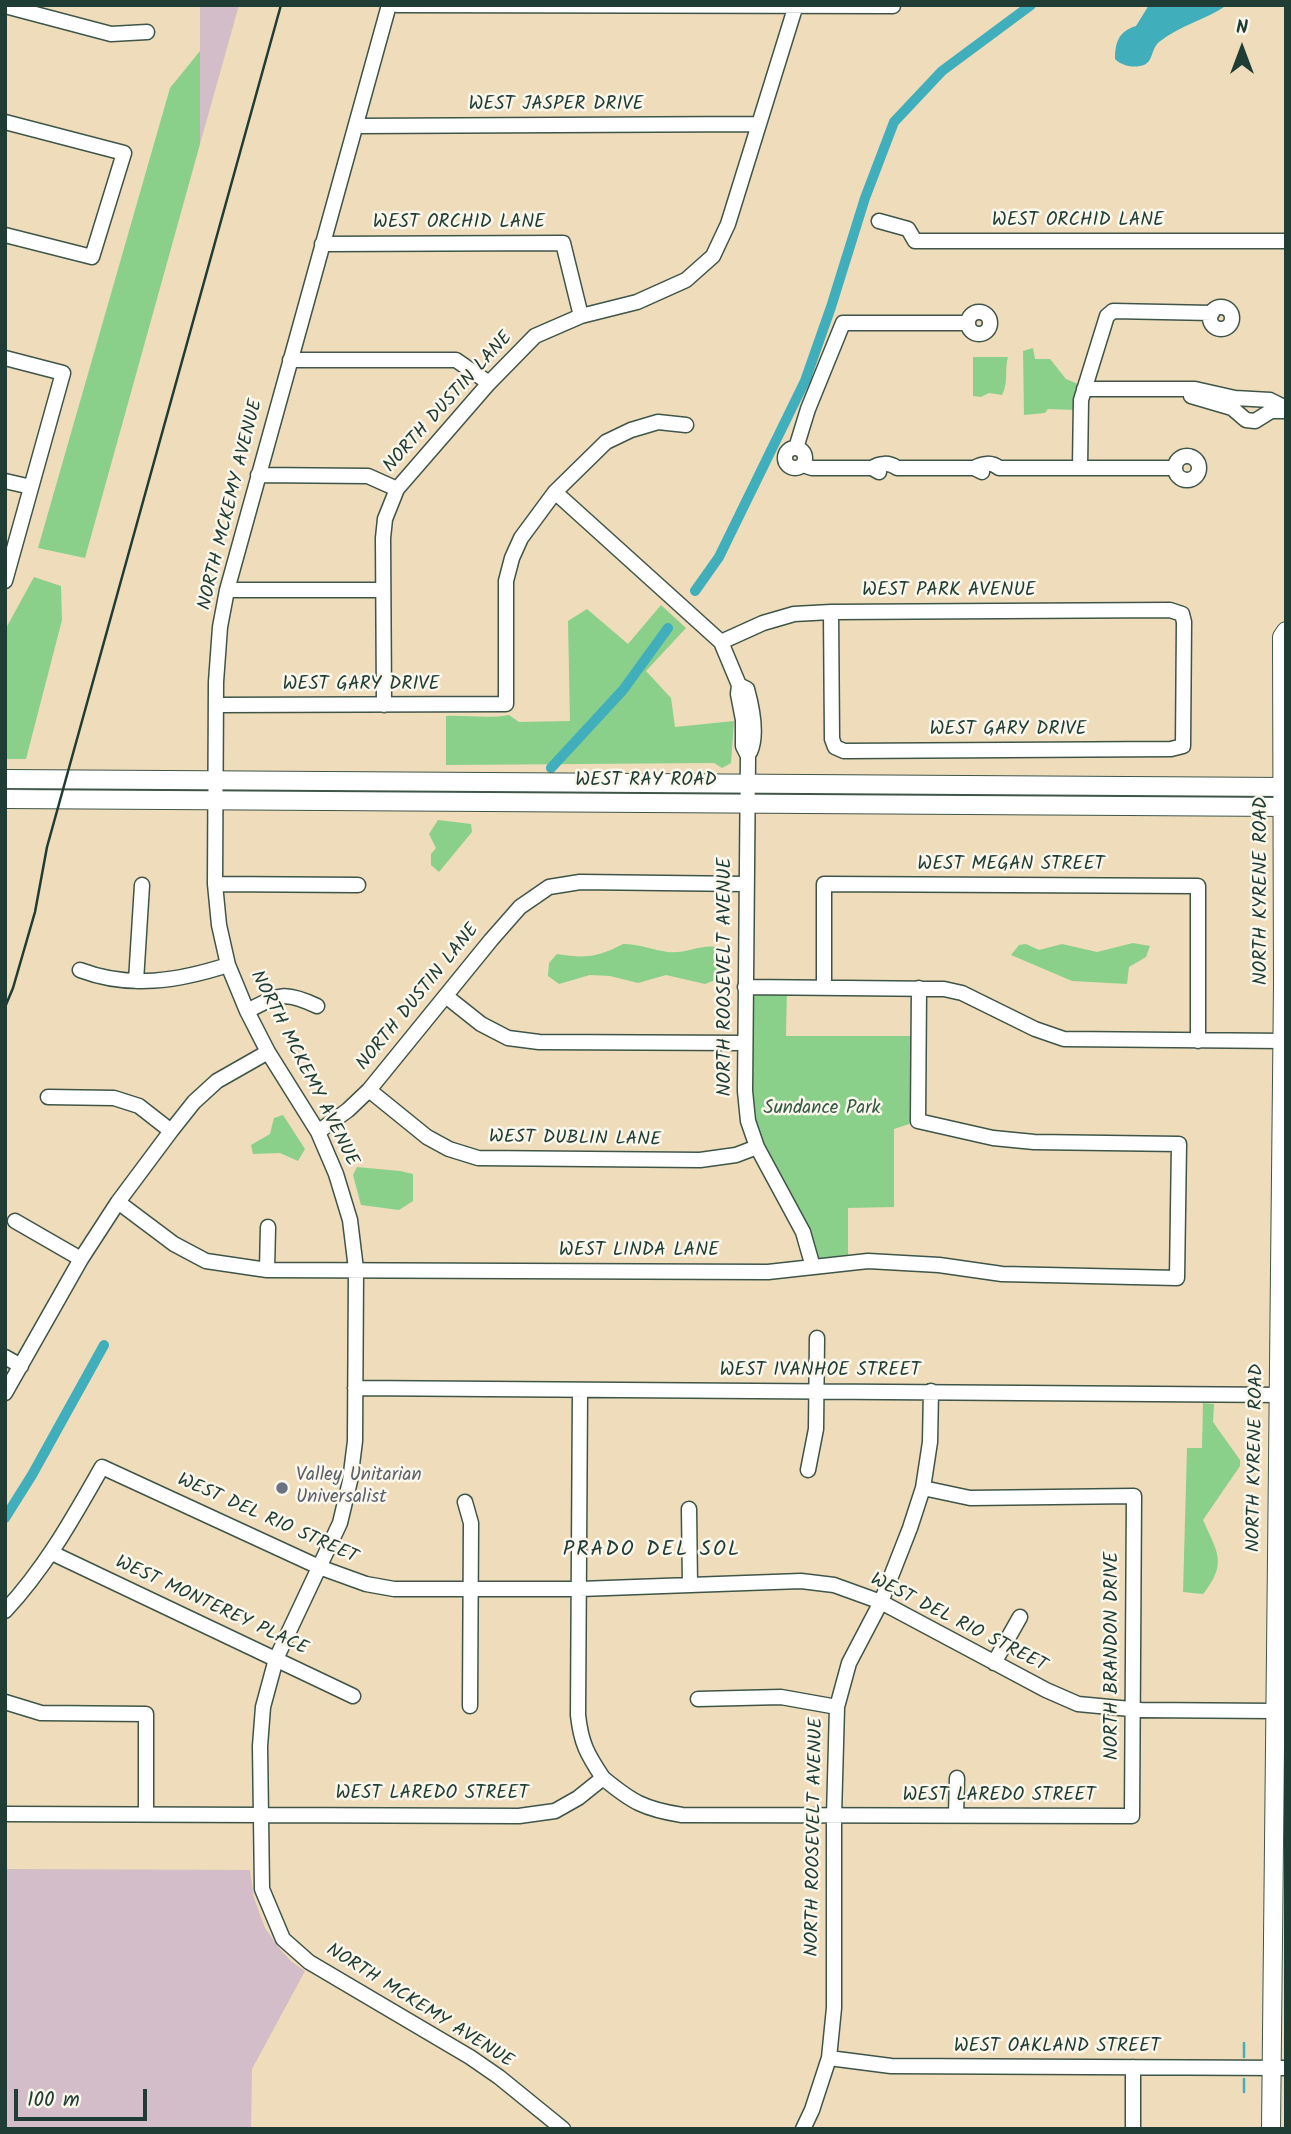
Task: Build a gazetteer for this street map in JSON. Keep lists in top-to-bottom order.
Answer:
{
  "streets": {
    "main road": ["WEST RAY ROAD", "NORTH KYRENE ROAD"],
    "street": [
      "WEST JASPER DRIVE",
      "WEST ORCHID LANE",
      "NORTH DUSTIN LANE",
      "NORTH MCKEMY AVENUE",
      "WEST PARK AVENUE",
      "WEST GARY DRIVE",
      "WEST MEGAN STREET",
      "NORTH ROOSEVELT AVENUE",
      "WEST DUBLIN LANE",
      "WEST LINDA LANE",
      "WEST IVANHOE STREET",
      "WEST DEL RIO STREET",
      "WEST MONTEREY PLACE",
      "NORTH BRANDON DRIVE",
      "WEST LAREDO STREET",
      "WEST OAKLAND STREET"
    ]
  },
  "crossings": [
    ["WEST JASPER DRIVE", "NORTH DUSTIN LANE"],
    ["WEST JASPER DRIVE", "NORTH MCKEMY AVENUE"],
    ["WEST ORCHID LANE", "NORTH DUSTIN LANE"],
    ["WEST ORCHID LANE", "NORTH MCKEMY AVENUE"],
    ["NORTH DUSTIN LANE", "NORTH MCKEMY AVENUE"],
    ["NORTH DUSTIN LANE", "WEST GARY DRIVE"],
    ["NORTH DUSTIN LANE", "NORTH ROOSEVELT AVENUE"],
    ["NORTH DUSTIN LANE", "WEST DUBLIN LANE"],
    ["NORTH MCKEMY AVENUE", "WEST GARY DRIVE"],
    ["NORTH MCKEMY AVENUE", "WEST RAY ROAD"],
    ["NORTH MCKEMY AVENUE", "WEST LINDA LANE"],
    ["NORTH MCKEMY AVENUE", "WEST IVANHOE STREET"],
    ["NORTH MCKEMY AVENUE", "WEST DEL RIO STREET"],
    ["NORTH MCKEMY AVENUE", "WEST MONTEREY PLACE"],
    ["NORTH MCKEMY AVENUE", "WEST LAREDO STREET"],
    ["WEST PARK AVENUE", "WEST GARY DRIVE"],
    ["WEST PARK AVENUE", "NORTH ROOSEVELT AVENUE"],
    ["WEST GARY DRIVE", "NORTH ROOSEVELT AVENUE"],
    ["WEST RAY ROAD", "NORTH KYRENE ROAD"],
    ["WEST RAY ROAD", "NORTH ROOSEVELT AVENUE"],
    ["NORTH KYRENE ROAD", "WEST IVANHOE STREET"],
    ["NORTH KYRENE ROAD", "WEST DEL RIO STREET"],
    ["NORTH KYRENE ROAD", "WEST OAKLAND STREET"],
    ["NORTH ROOSEVELT AVENUE", "WEST DUBLIN LANE"],
    ["NORTH ROOSEVELT AVENUE", "WEST LINDA LANE"],
    ["NORTH ROOSEVELT AVENUE", "WEST IVANHOE STREET"],
    ["NORTH ROOSEVELT AVENUE", "WEST DEL RIO STREET"],
    ["NORTH ROOSEVELT AVENUE", "NORTH BRANDON DRIVE"],
    ["NORTH ROOSEVELT AVENUE", "WEST LAREDO STREET"],
    ["NORTH ROOSEVELT AVENUE", "WEST OAKLAND STREET"],
    ["WEST DEL RIO STREET", "WEST MONTEREY PLACE"],
    ["WEST DEL RIO STREET", "NORTH BRANDON DRIVE"],
    ["NORTH BRANDON DRIVE", "WEST LAREDO STREET"]
  ],
  "districts": ["PRADO DEL SOL"],
  "parks": ["Sundance Park"],
  "places": ["Valley Unitarian Universalist"],
  "scale_bar": "100 m",
  "north": "top"
}
